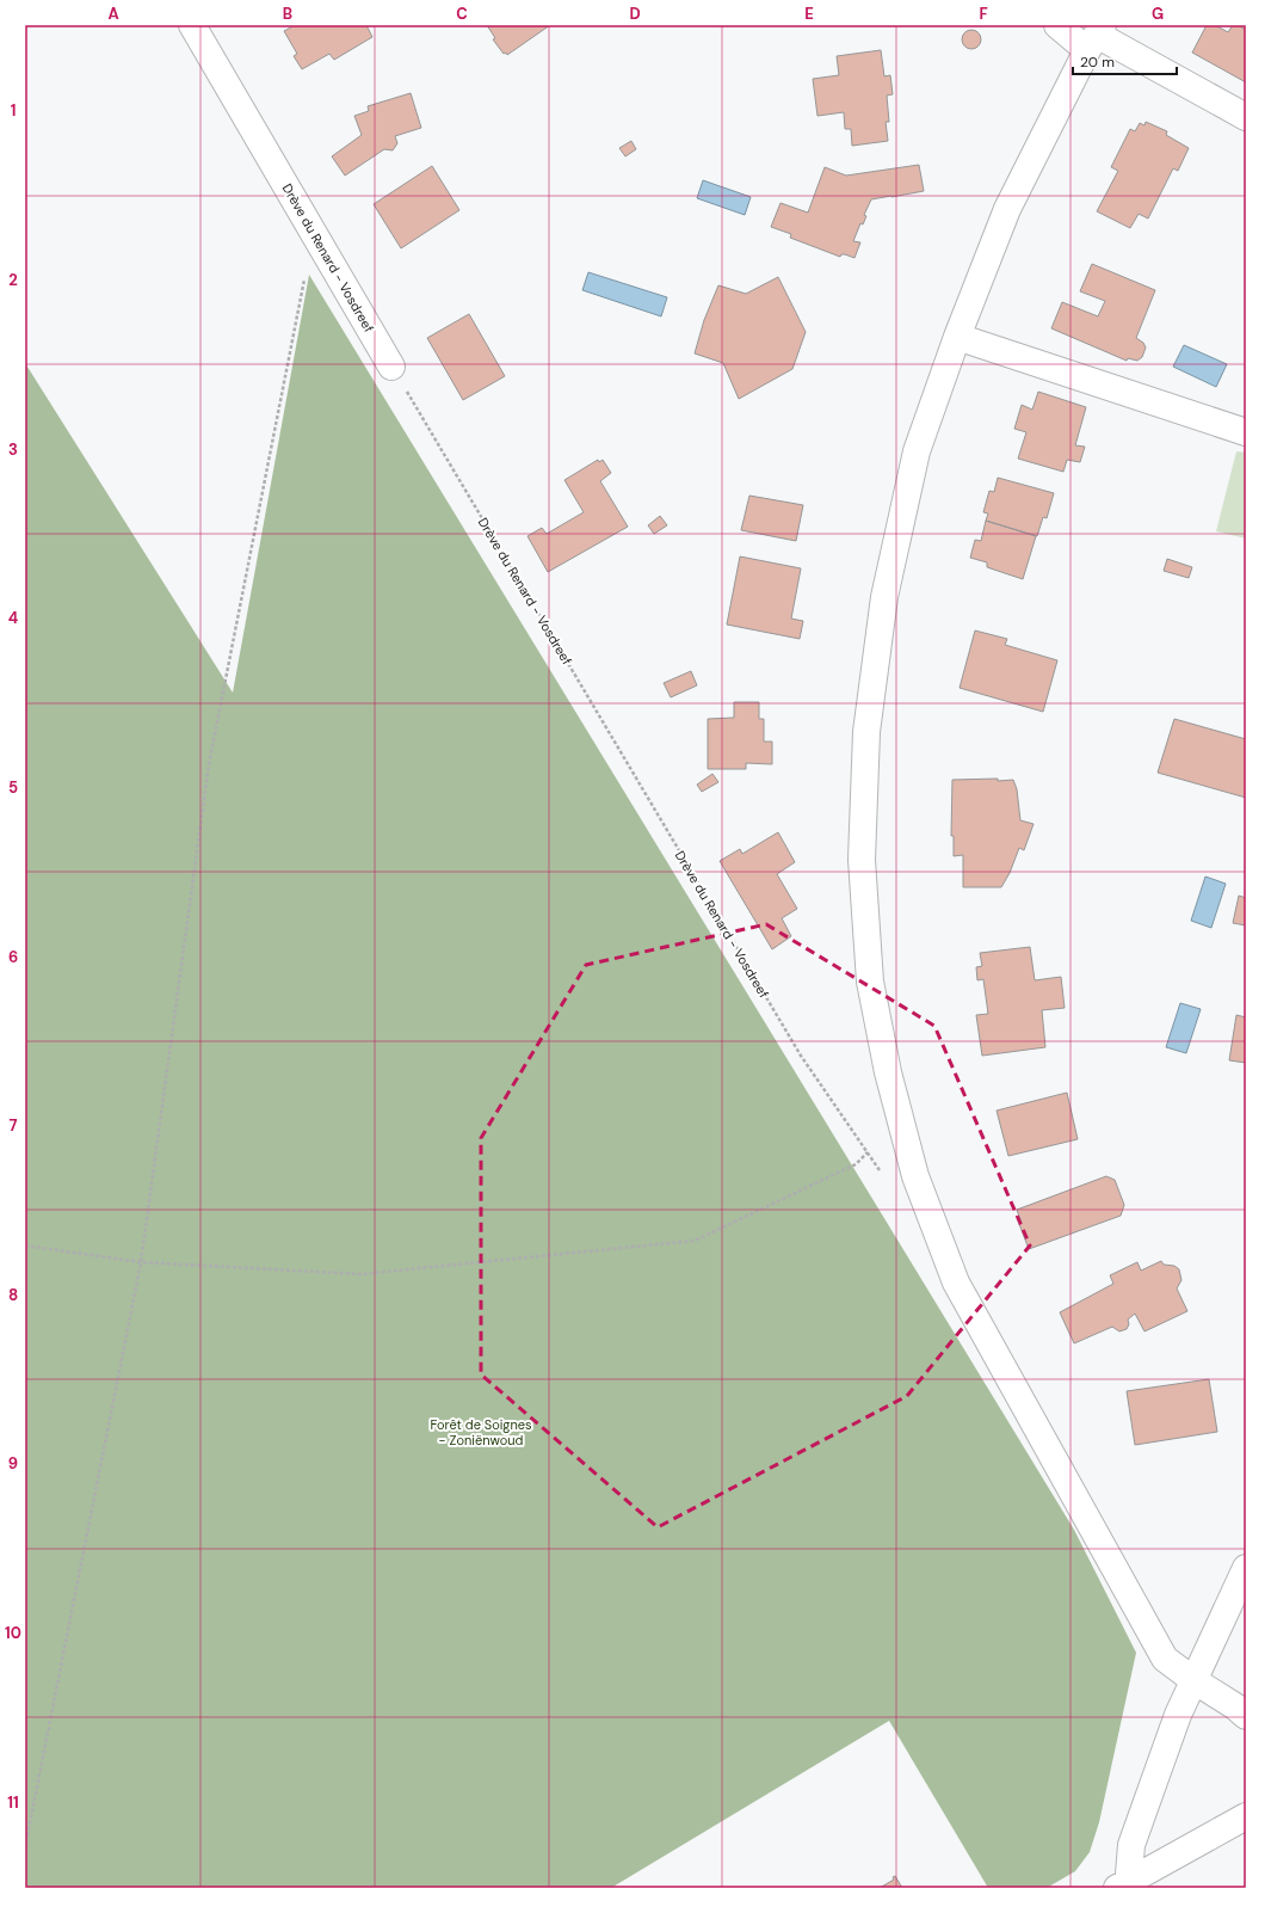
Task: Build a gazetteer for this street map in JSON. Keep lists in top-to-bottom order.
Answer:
{
  "streets": {
    "street": ["Drève du Renard - Vosdreef"]
  },
  "parks": ["Forêt de Soignes - Zoniënwoud"],
  "scale_bar": "20 m",
  "grid": {
    "columns": [
      "A",
      "B",
      "C",
      "D",
      "E",
      "F",
      "G"
    ],
    "rows": [
      "1",
      "2",
      "3",
      "4",
      "5",
      "6",
      "7",
      "8",
      "9",
      "10",
      "11"
    ]
  }
}
